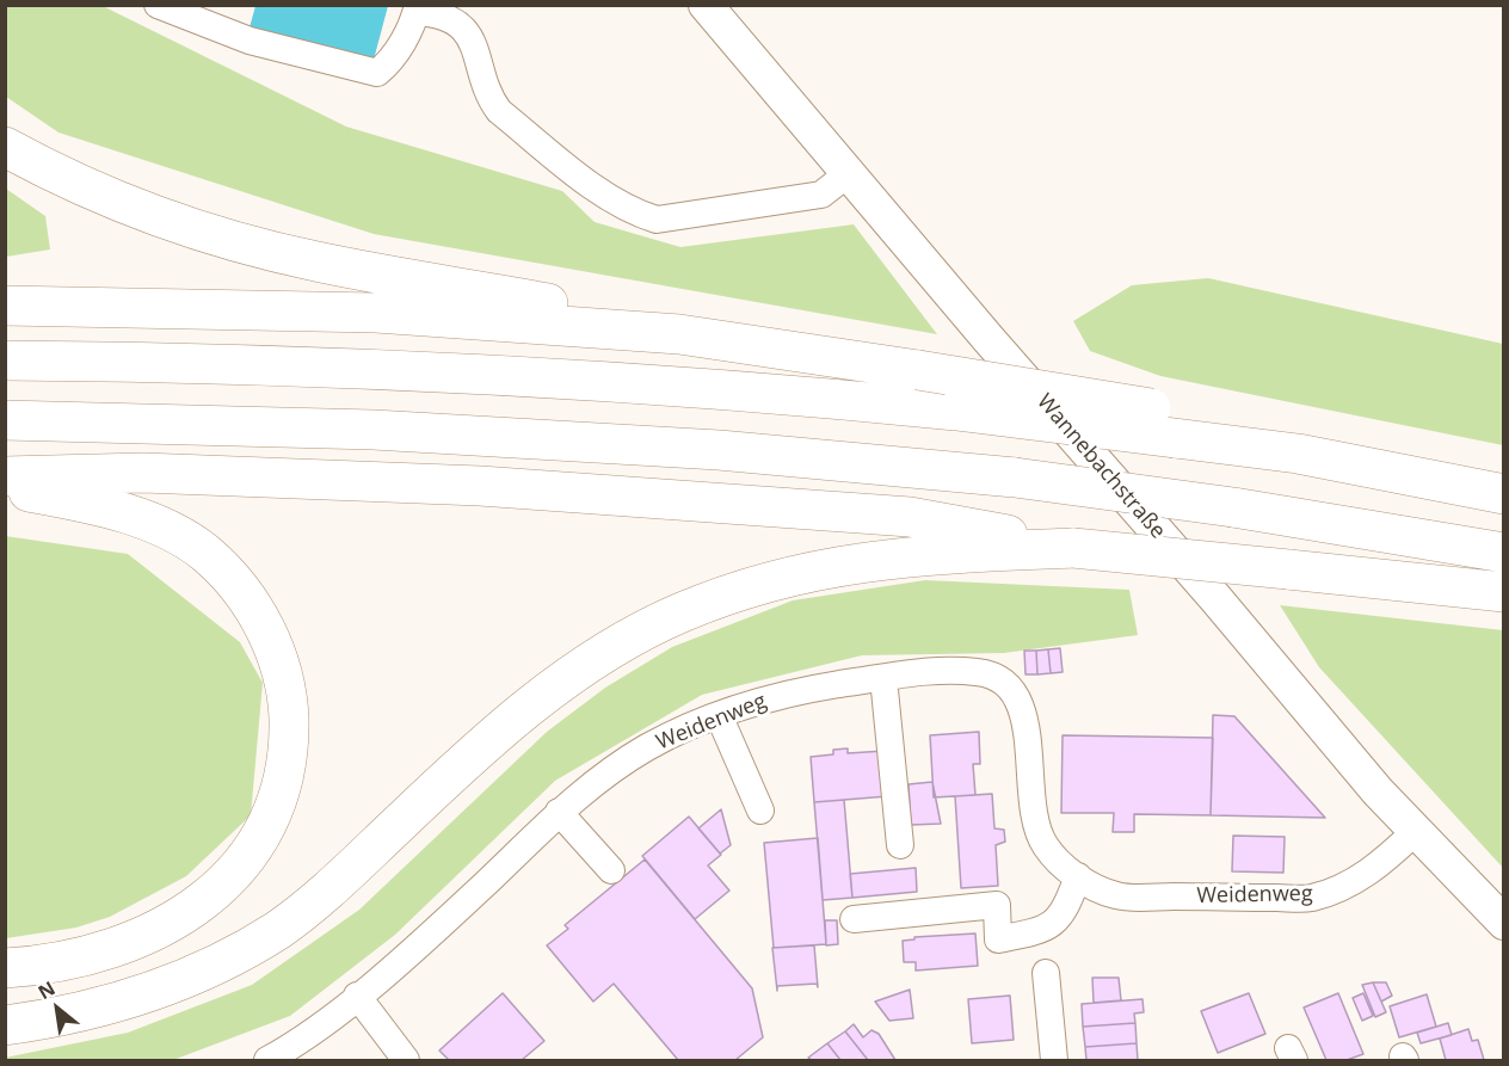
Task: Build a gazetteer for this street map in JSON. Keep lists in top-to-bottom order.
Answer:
{
  "streets": {
    "main road": ["Wannebachstraße"],
    "street": ["Weidenweg"]
  },
  "crossings": [
    ["Wannebachstraße", "Weidenweg"]
  ],
  "north": "top left"
}
